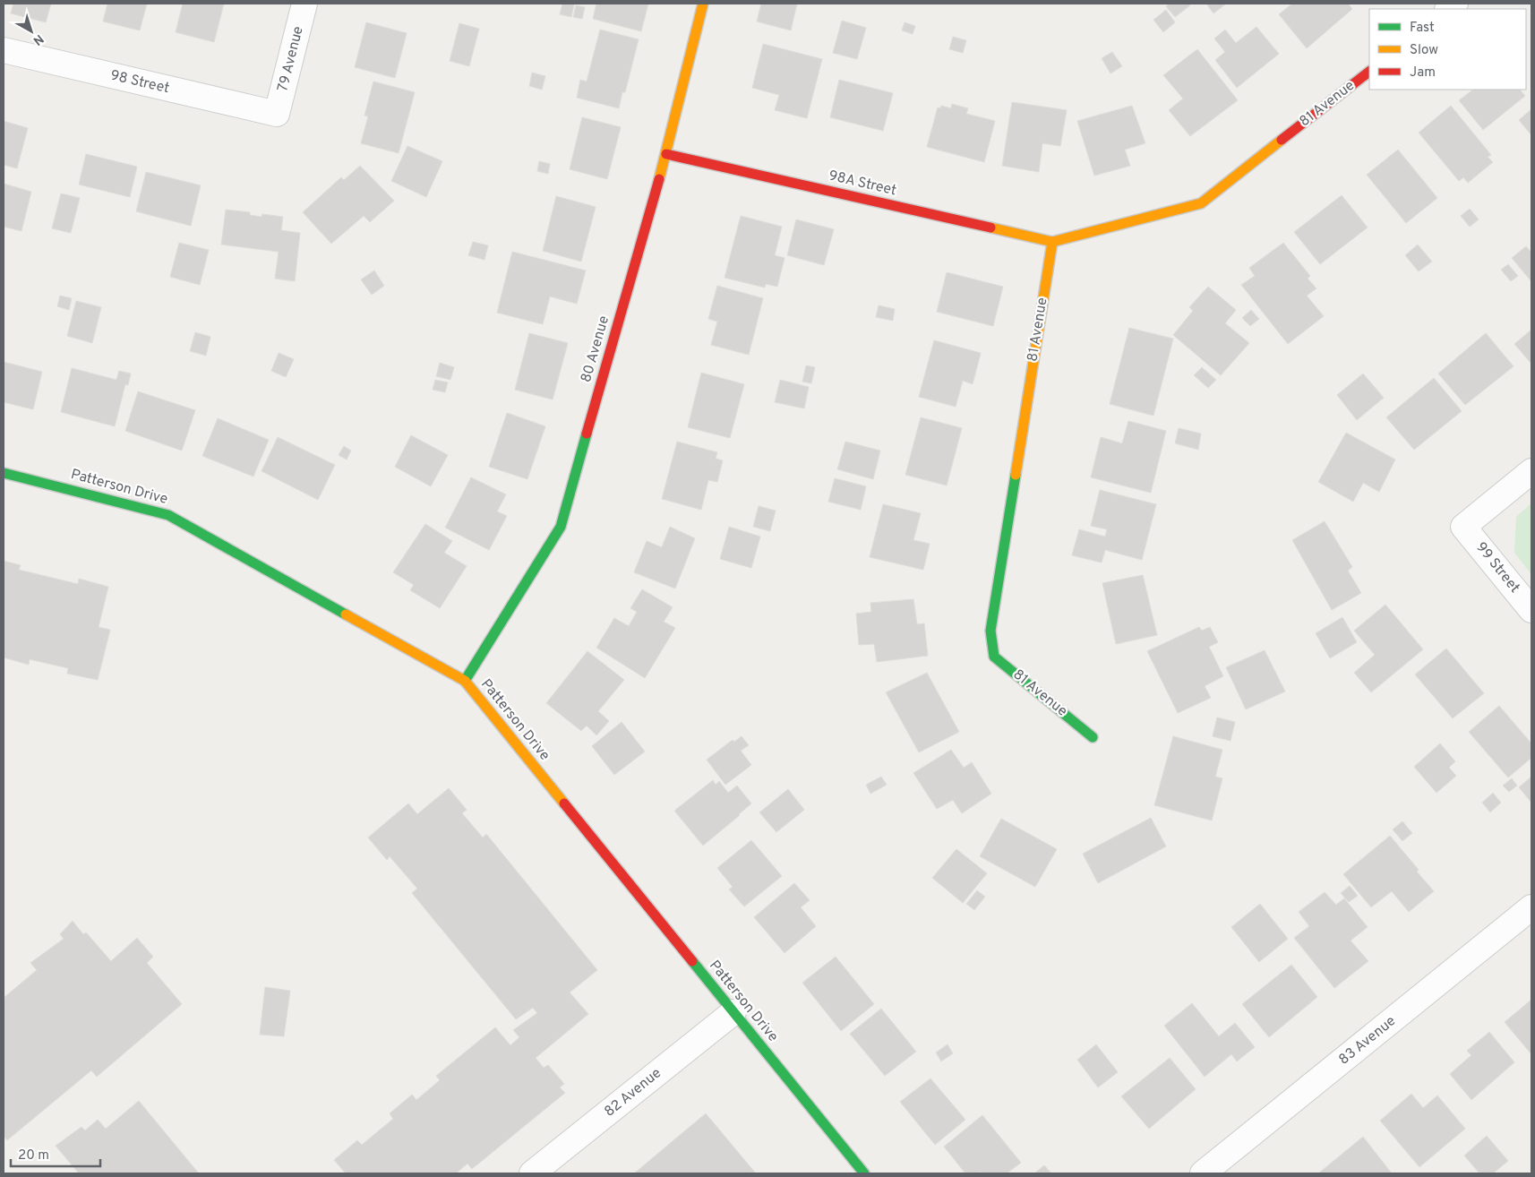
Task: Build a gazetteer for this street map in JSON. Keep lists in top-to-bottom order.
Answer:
{
  "streets": {
    "street": [
      "79 Avenue",
      "98 Street",
      "81 Avenue",
      "98A Street",
      "80 Avenue",
      "Patterson Drive",
      "99 Street",
      "83 Avenue",
      "82 Avenue"
    ]
  },
  "crossings": [
    ["79 Avenue", "98 Street"],
    ["81 Avenue", "98A Street"],
    ["98A Street", "80 Avenue"],
    ["80 Avenue", "Patterson Drive"],
    ["Patterson Drive", "82 Avenue"]
  ],
  "legend": ["Fast", "Slow", "Jam"],
  "scale_bar": "20 m",
  "north": "bottom right"
}
